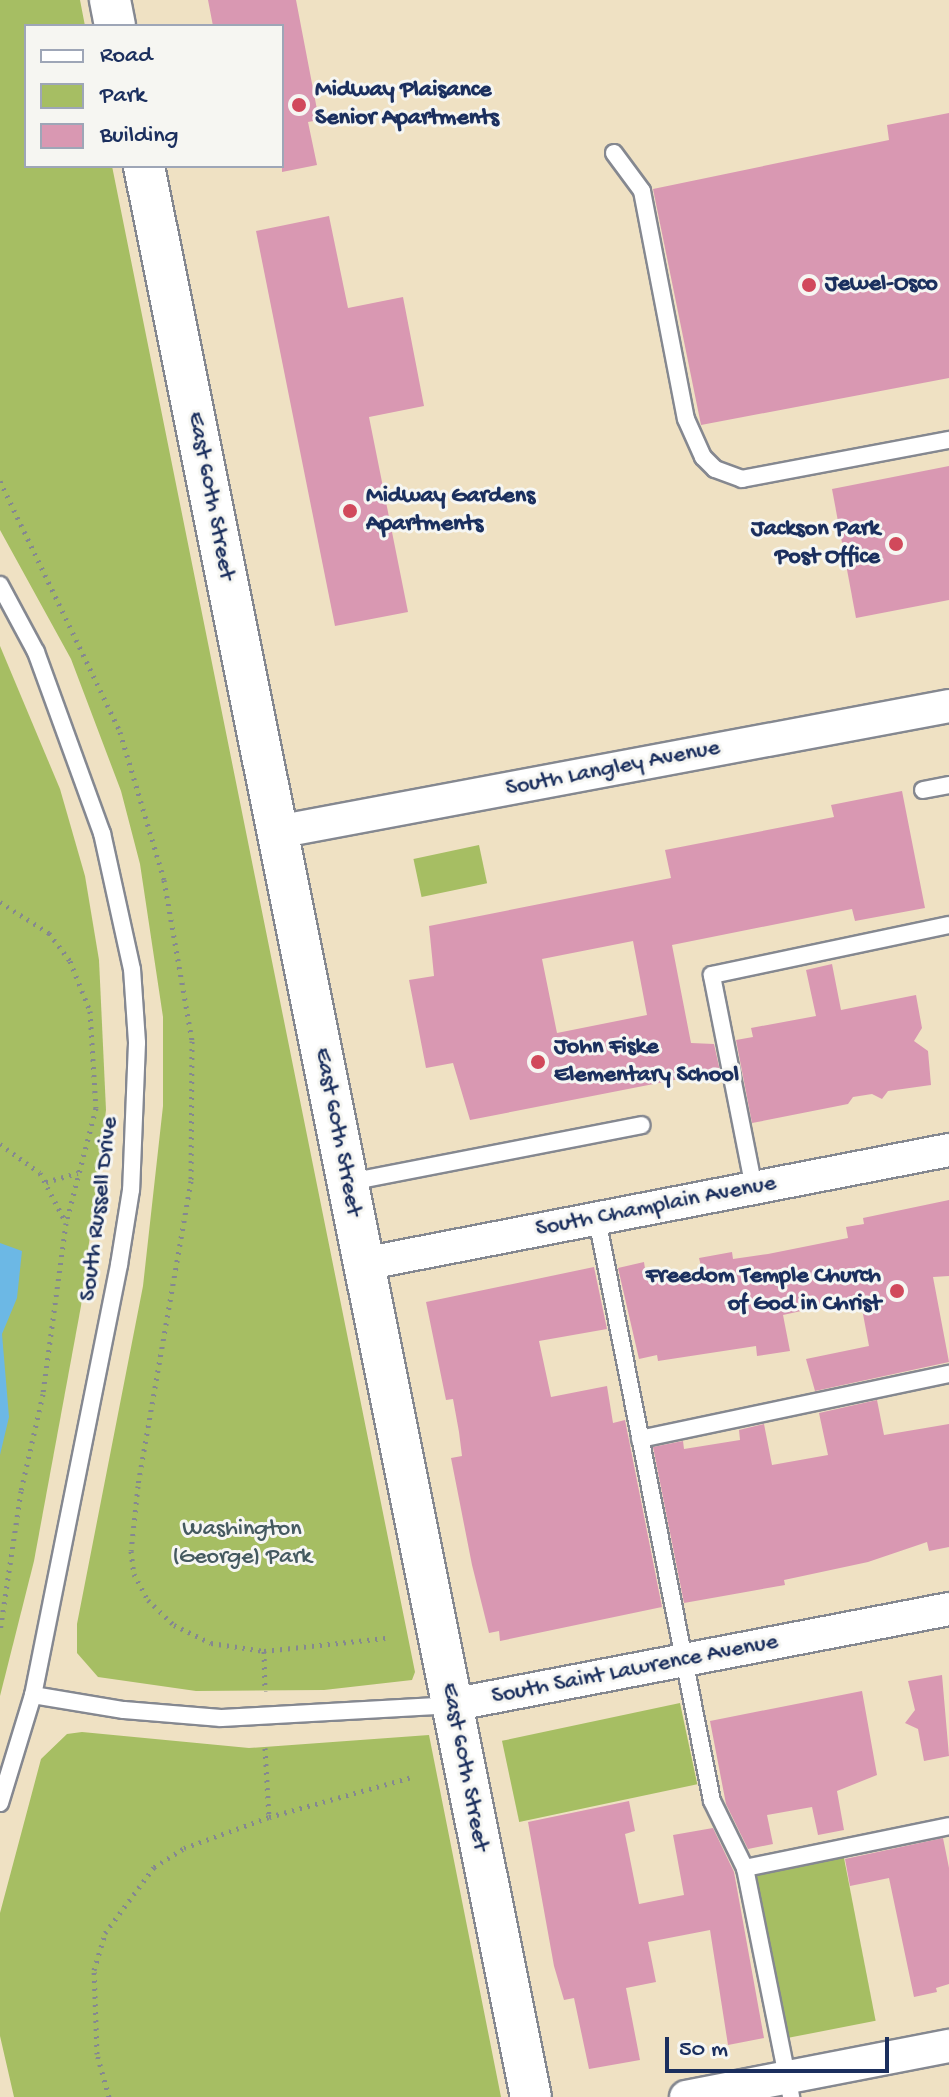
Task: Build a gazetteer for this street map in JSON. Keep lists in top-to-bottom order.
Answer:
{
  "streets": {
    "street": [
      "East 60th Street",
      "South Langley Avenue",
      "South Champlain Avenue",
      "South Saint Lawrence Avenue"
    ],
    "lane": ["South Russell Drive"]
  },
  "crossings": [
    ["East 60th Street", "South Langley Avenue"],
    ["East 60th Street", "South Champlain Avenue"],
    ["East 60th Street", "South Saint Lawrence Avenue"],
    ["South Russell Drive", "South Saint Lawrence Avenue"]
  ],
  "parks": ["Washington (George) Park"],
  "places": [
    "Midway Plaisance Senior Apartments",
    "Jewel-Osco",
    "Midway Gardens Apartments",
    "Jackson Park Post Office",
    "John Fiske Elementary School",
    "Freedom Temple Church of God in Christ"
  ],
  "legend": ["Road", "Park", "Building"],
  "scale_bar": "50 m"
}
